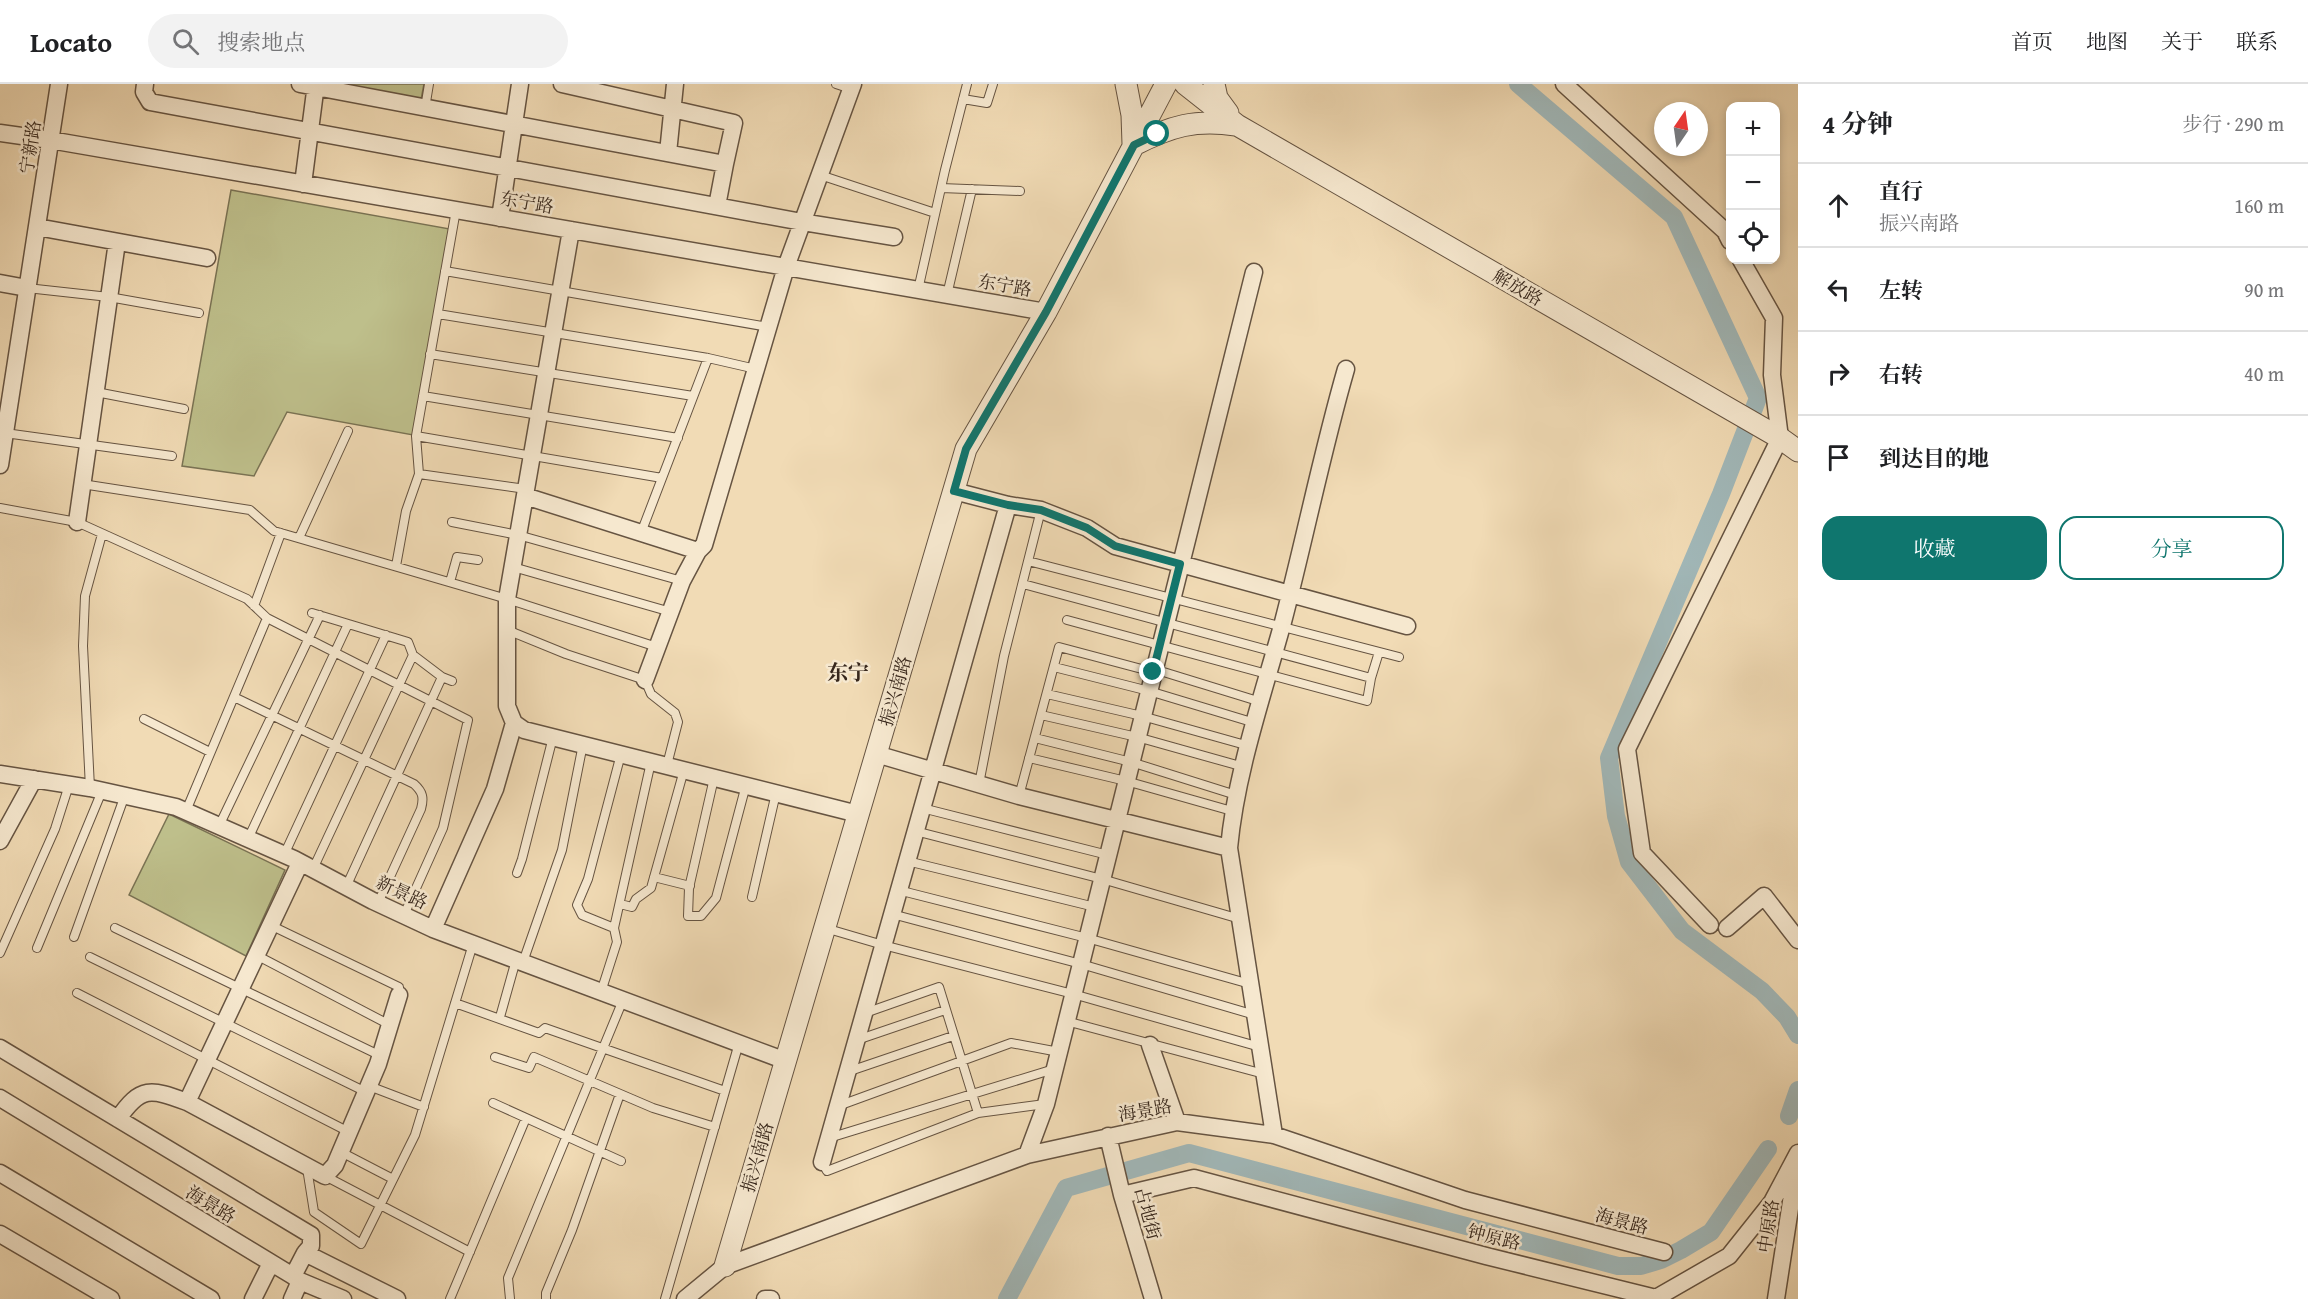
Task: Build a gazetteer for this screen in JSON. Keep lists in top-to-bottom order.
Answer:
{
  "streets": {
    "street": [
      "宁新路",
      "东宁路",
      "解放路",
      "振兴南路",
      "新景路",
      "海景路",
      "占地街",
      "中原路",
      "钟原路"
    ]
  },
  "crossings": [
    ["宁新路", "东宁路"],
    ["东宁路", "振兴南路"],
    ["振兴南路", "新景路"],
    ["振兴南路", "海景路"],
    ["海景路", "占地街"],
    ["占地街", "钟原路"]
  ],
  "districts": ["东宁"],
  "north": "top",
  "page": {
    "header": "Locato",
    "search": "搜索地点",
    "nav": [
      "首页",
      "地图",
      "关于",
      "联系"
    ],
    "heading": ["4 分钟", "步行 · 290 m"],
    "map_buttons": ["+", "−"],
    "list": [
      ["直行", "振兴南路", "160 m"],
      ["左转", "90 m"],
      ["右转", "40 m"],
      "到达目的地"
    ],
    "buttons": ["收藏", "分享"]
  }
}
